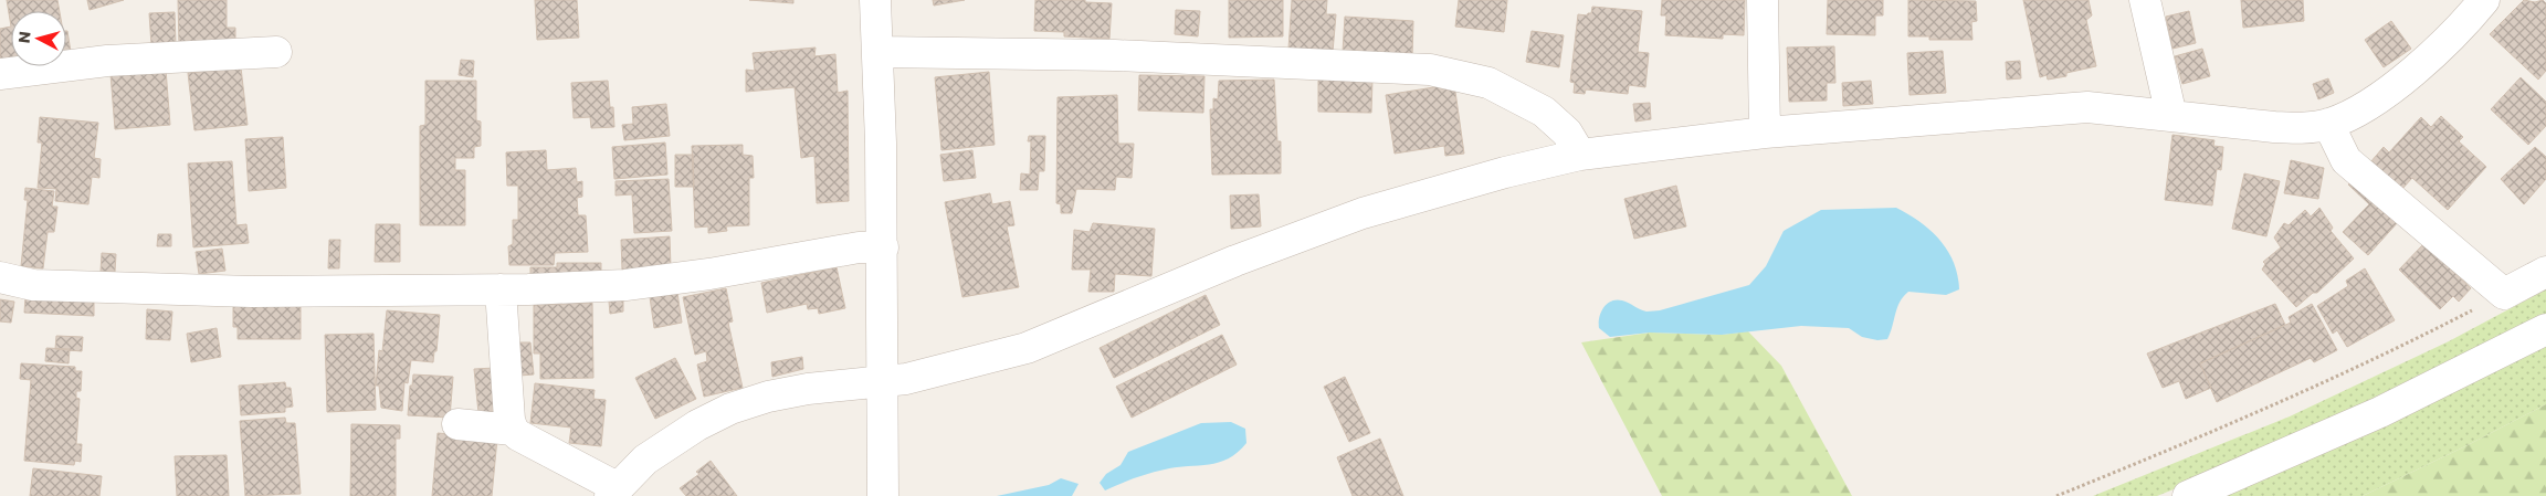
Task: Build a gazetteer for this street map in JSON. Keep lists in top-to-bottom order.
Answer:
{
  "north": "left"
}
